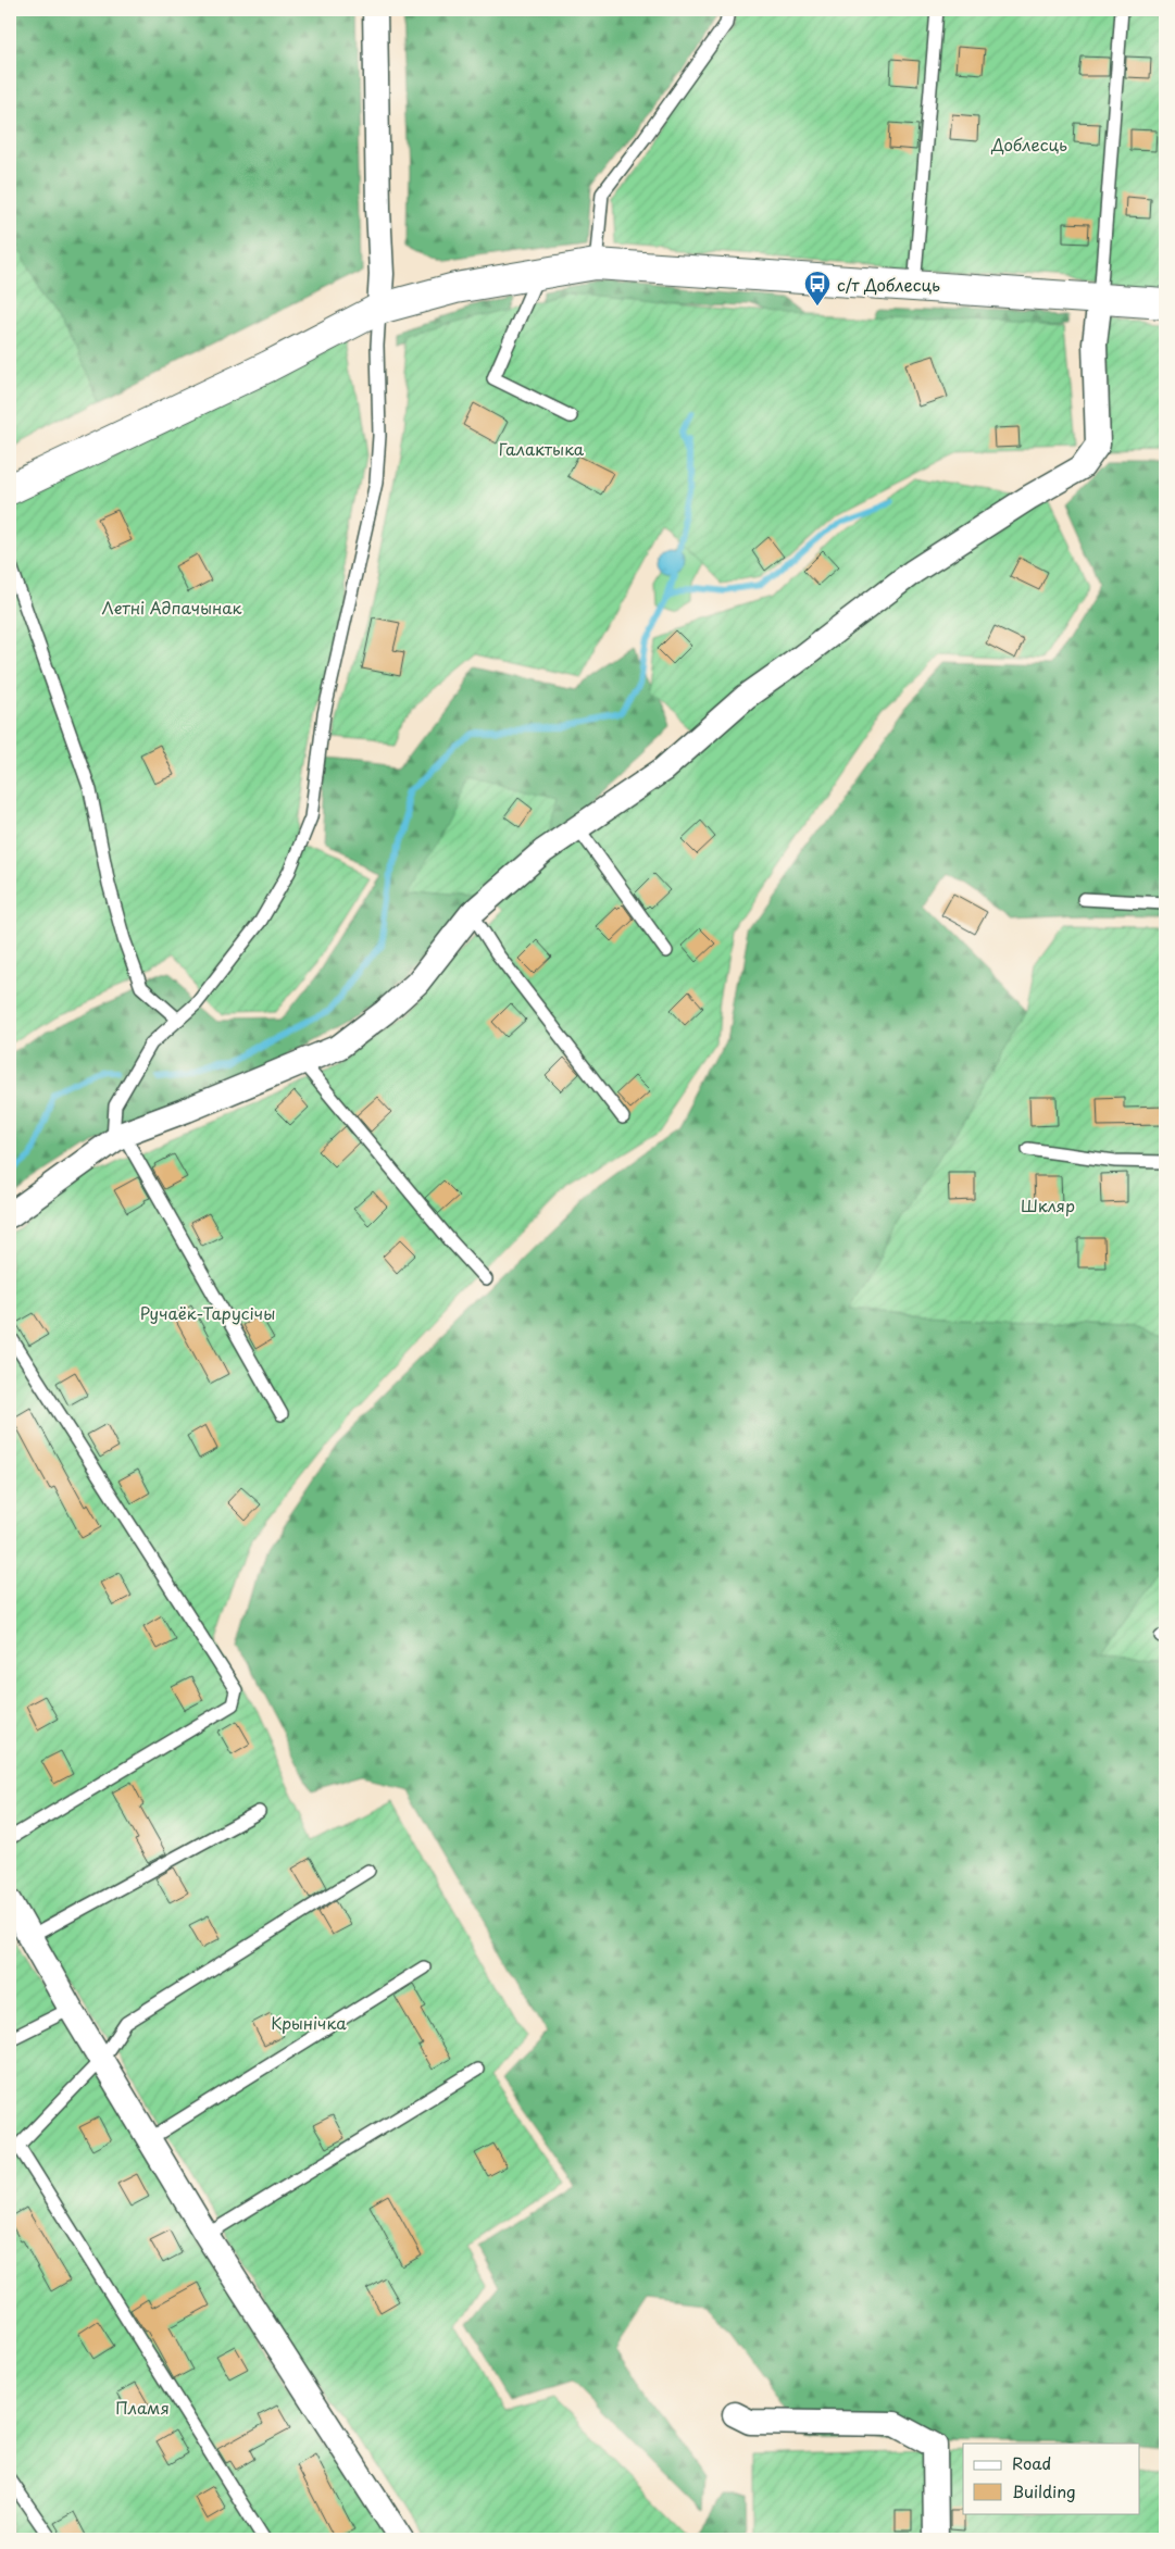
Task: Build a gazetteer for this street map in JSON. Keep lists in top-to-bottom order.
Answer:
{
  "parks": [
    "Доблесць",
    "Галактыка",
    "Летні Адпачынак",
    "Шкляр",
    "Ручаёк-Тарусічы",
    "Крынічка",
    "Пламя"
  ],
  "places": {
    "bus stop": ["с/т Доблесць"]
  },
  "legend": ["Road", "Building"]
}
